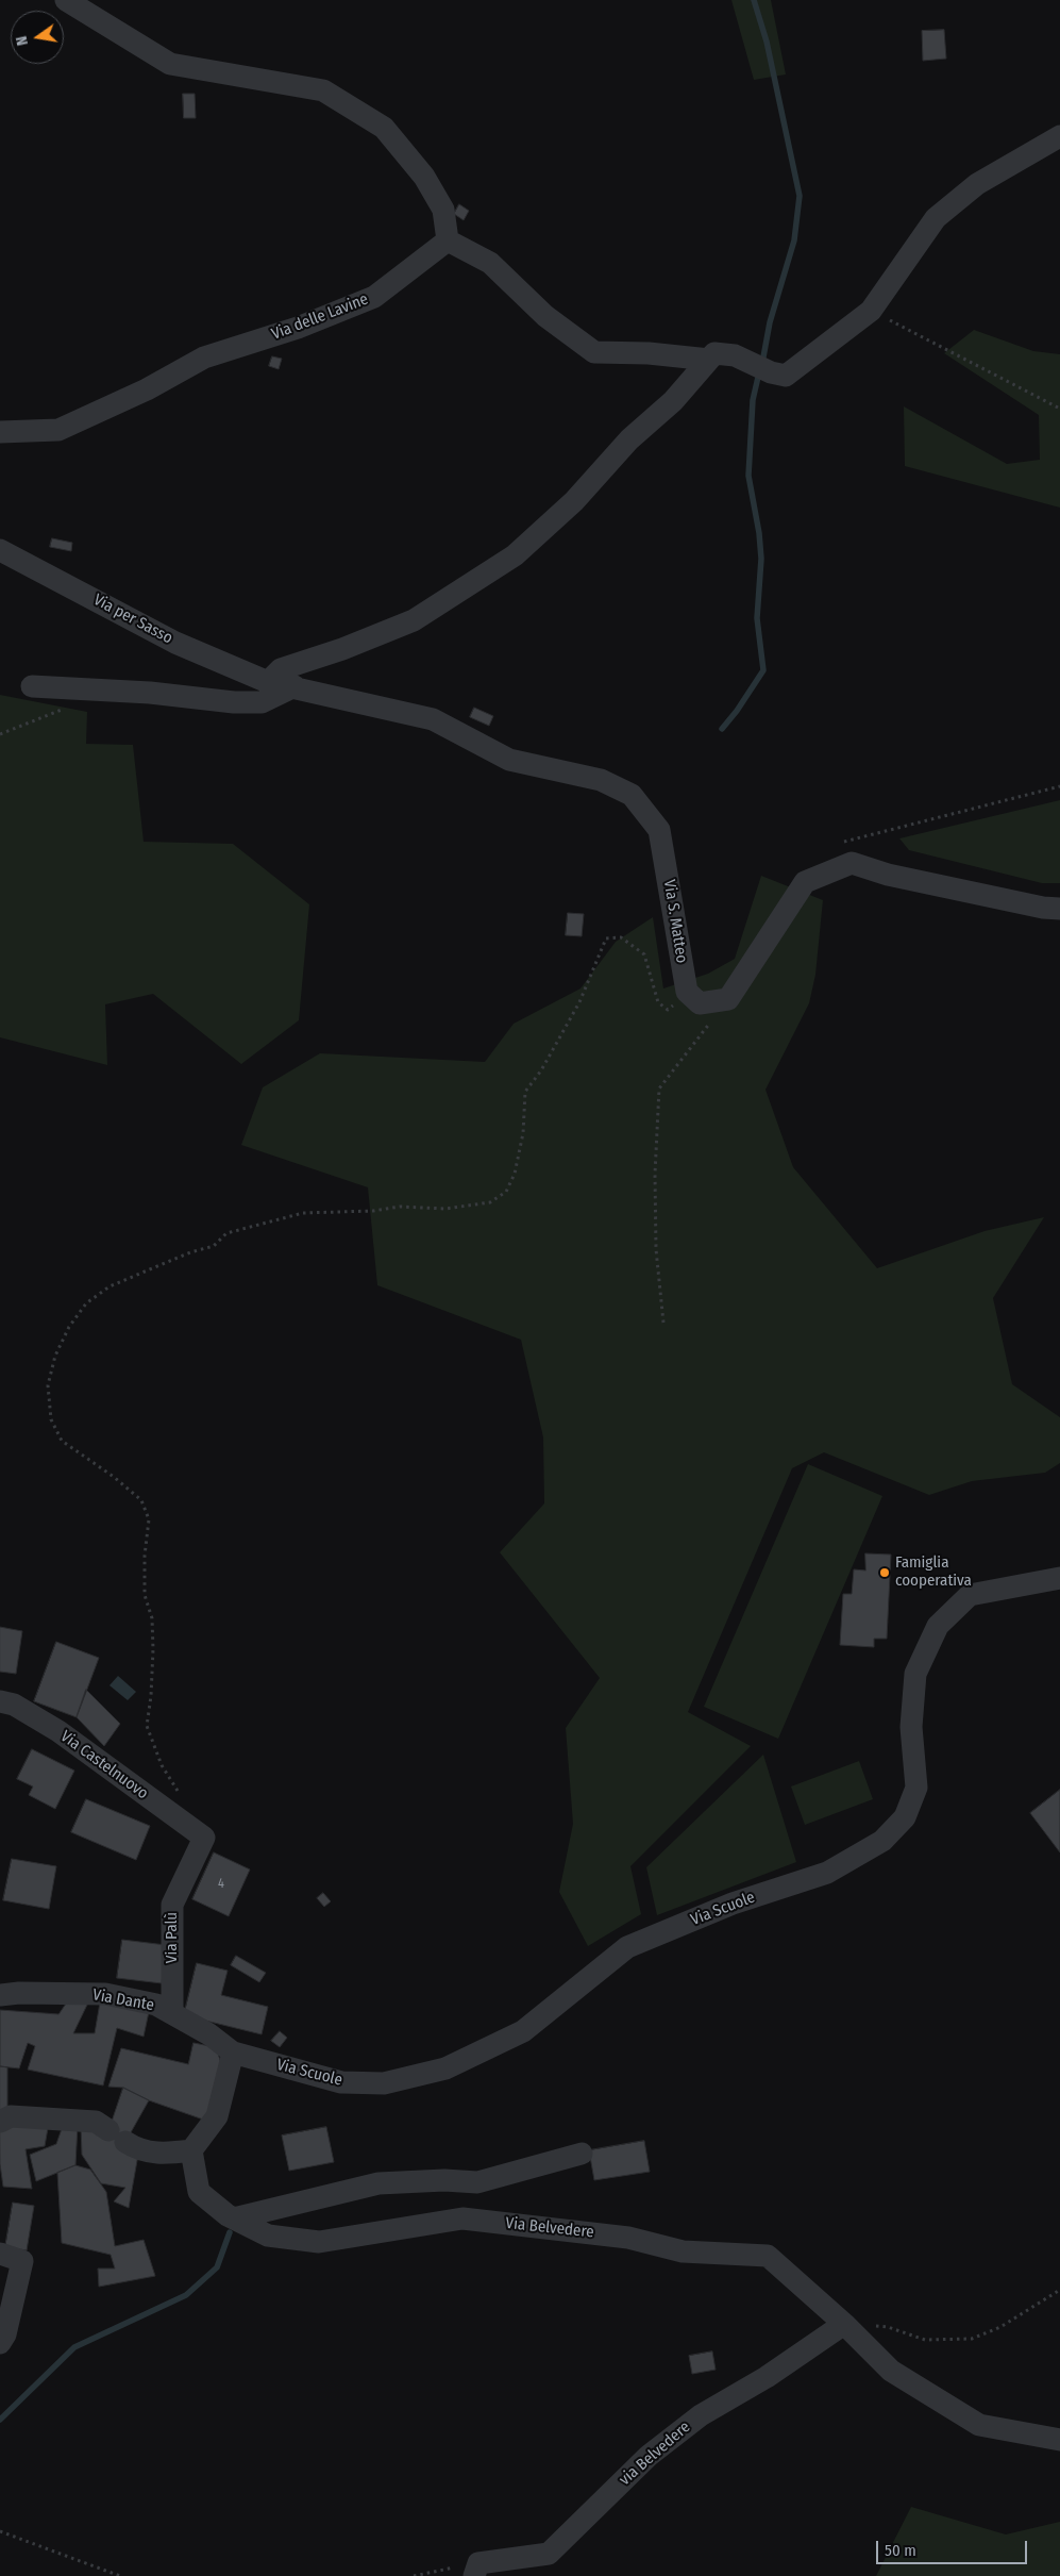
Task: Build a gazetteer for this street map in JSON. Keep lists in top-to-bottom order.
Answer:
{
  "streets": {
    "street": [
      "Via delle Lavine",
      "Via per Sasso",
      "Via S. Matteo",
      "Via Castelnuovo",
      "Via Scuole",
      "Via Palù",
      "Via Dante",
      "Via Belvedere",
      "via Belvedere"
    ]
  },
  "crossings": [
    ["Via per Sasso", "Via S. Matteo"],
    ["Via Castelnuovo", "Via Palù"],
    ["Via Scuole", "Via Dante"],
    ["Via Palù", "Via Dante"],
    ["Via Belvedere", "via Belvedere"]
  ],
  "places": ["Famiglia cooperativa"],
  "house_numbers": ["4"],
  "scale_bar": "50 m",
  "north": "left"
}
